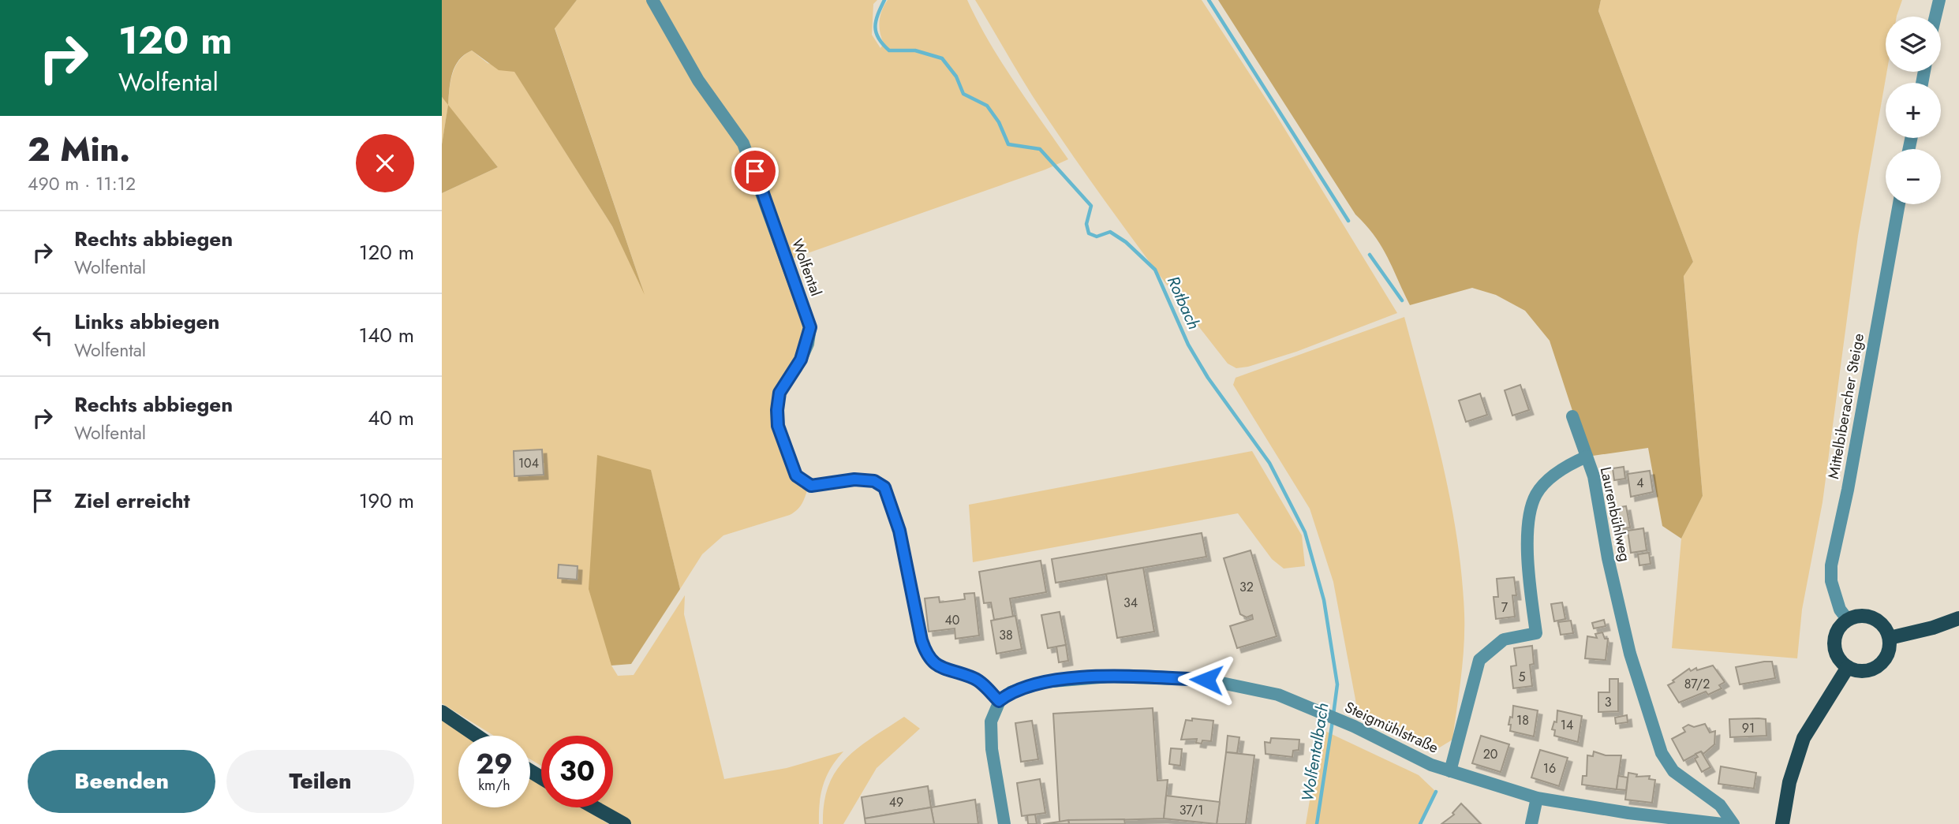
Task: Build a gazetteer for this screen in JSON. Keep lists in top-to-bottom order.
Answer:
{
  "streets": {
    "street": [
      "Wolfental",
      "Mittelbiberacher Steige",
      "Laurenbühlweg",
      "Steigmühlstraße"
    ]
  },
  "crossings": [
    ["Wolfental", "Steigmühlstraße"],
    ["Laurenbühlweg", "Steigmühlstraße"]
  ],
  "water": ["Rotbach", "Wolfentalbach"],
  "house_numbers": [
    "104",
    "4",
    "32",
    "34",
    "7",
    "40",
    "38",
    "5",
    "87/2",
    "3",
    "18",
    "14",
    "91",
    "20",
    "16",
    "49",
    "37/1"
  ],
  "page": {
    "turn": ["120 m", "Wolfental"],
    "map_buttons": ["+", "−"],
    "heading": ["2 Min.", "490 m · 11:12"],
    "list": [
      {
        "name": "Rechts abbiegen",
        "note": "Wolfental",
        "value": "120 m"
      },
      {
        "name": "Links abbiegen",
        "note": "Wolfental",
        "value": "140 m"
      },
      {
        "name": "Rechts abbiegen",
        "note": "Wolfental",
        "value": "40 m"
      },
      {
        "name": "Ziel erreicht",
        "value": "190 m"
      }
    ],
    "speed": "29 km/h",
    "limit": "30",
    "buttons": ["Beenden", "Teilen"]
  }
}
